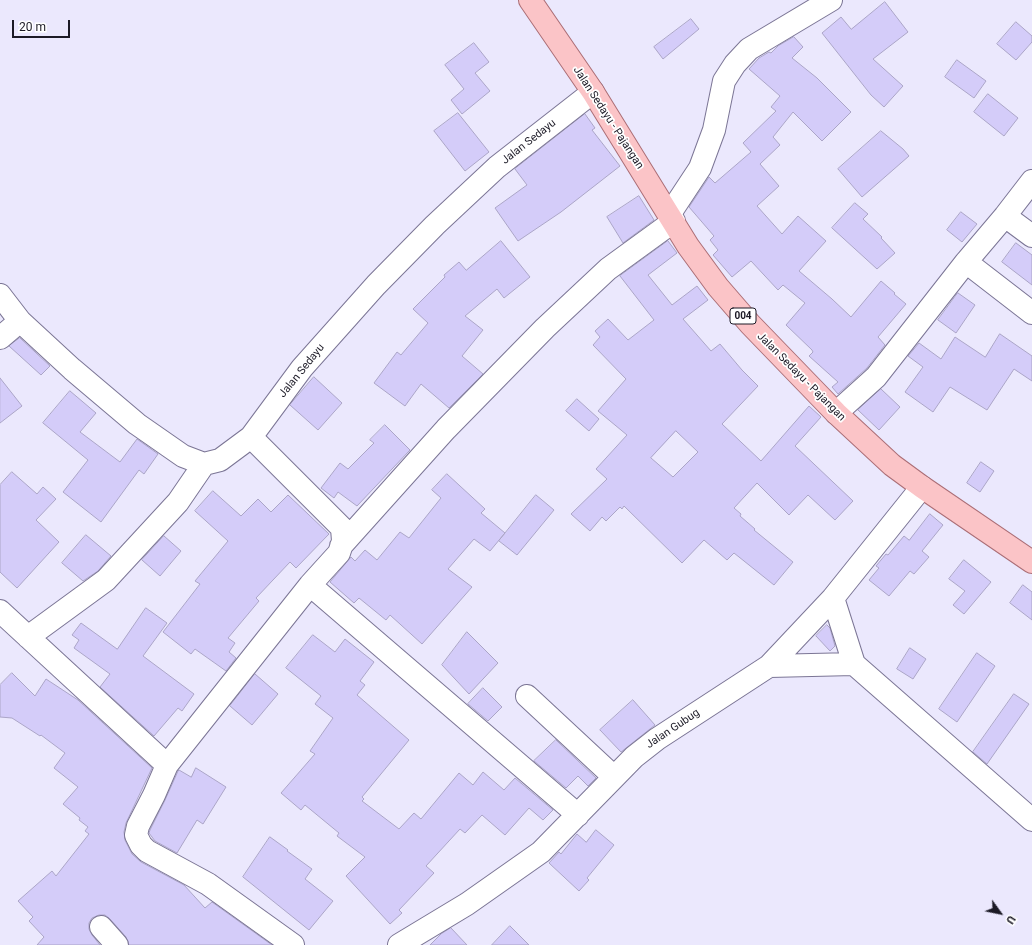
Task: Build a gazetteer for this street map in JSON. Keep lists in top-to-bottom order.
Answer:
{
  "streets": {
    "main road": ["Jalan Sedayu - Pajangan", "004"],
    "street": ["Jalan Sedayu", "Jalan Gubug"]
  },
  "crossings": [
    ["Jalan Sedayu - Pajangan", "Jalan Sedayu"],
    ["Jalan Sedayu - Pajangan", "Jalan Gubug"]
  ],
  "scale_bar": "20 m",
  "north": "bottom right"
}
